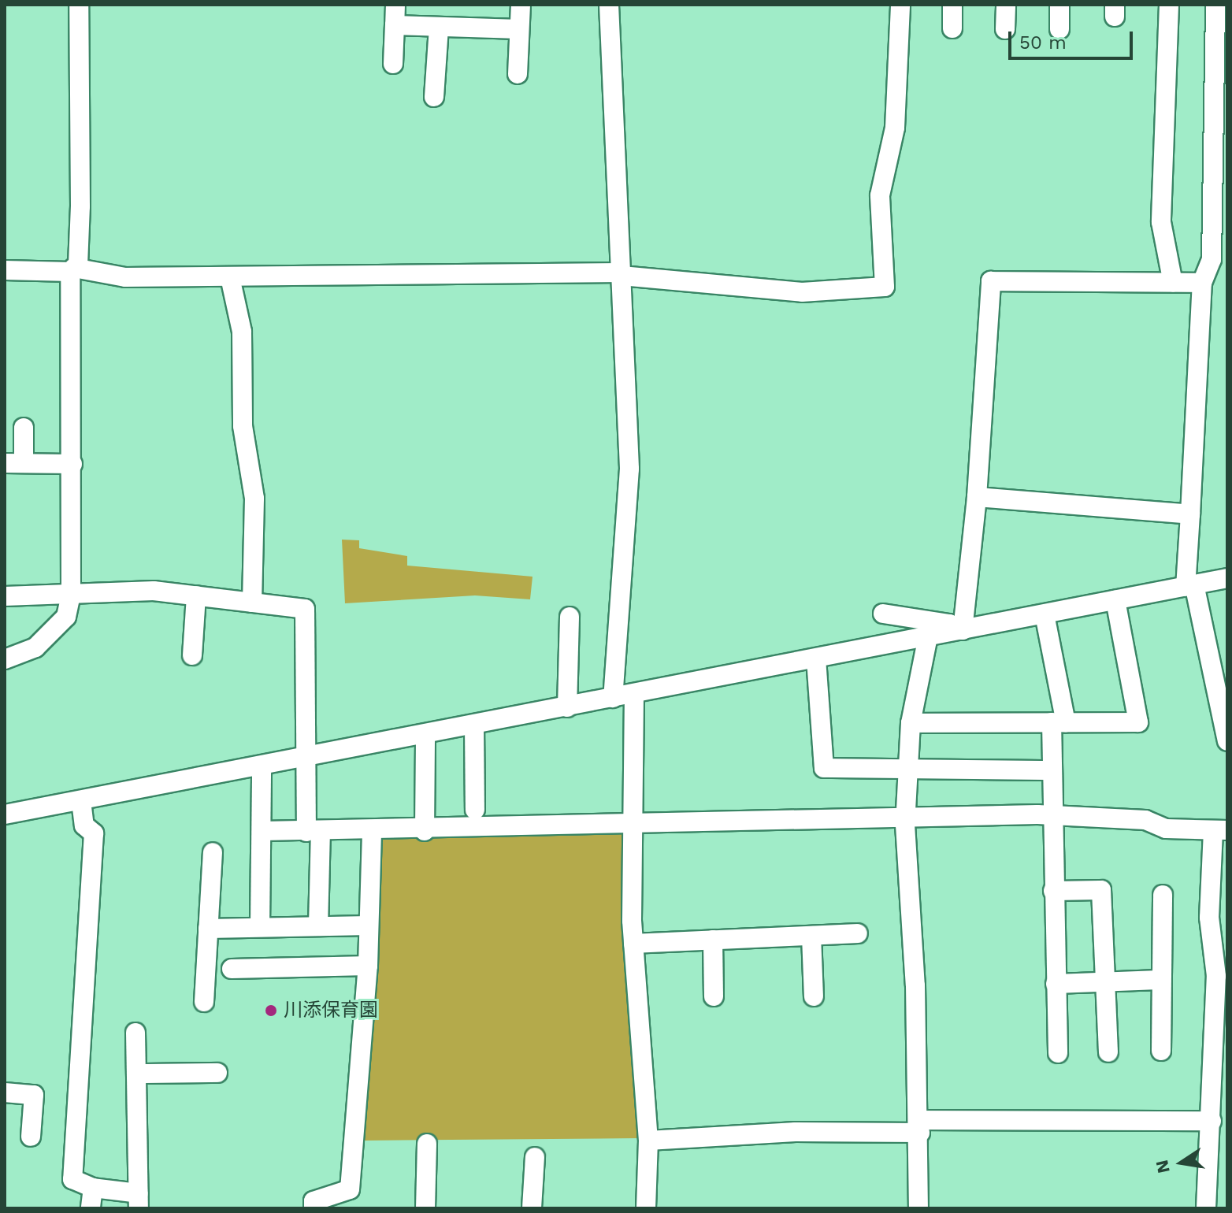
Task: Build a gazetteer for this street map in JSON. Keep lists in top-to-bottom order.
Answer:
{
  "places": ["川添保育園"],
  "scale_bar": "50 m",
  "north": "left"
}
